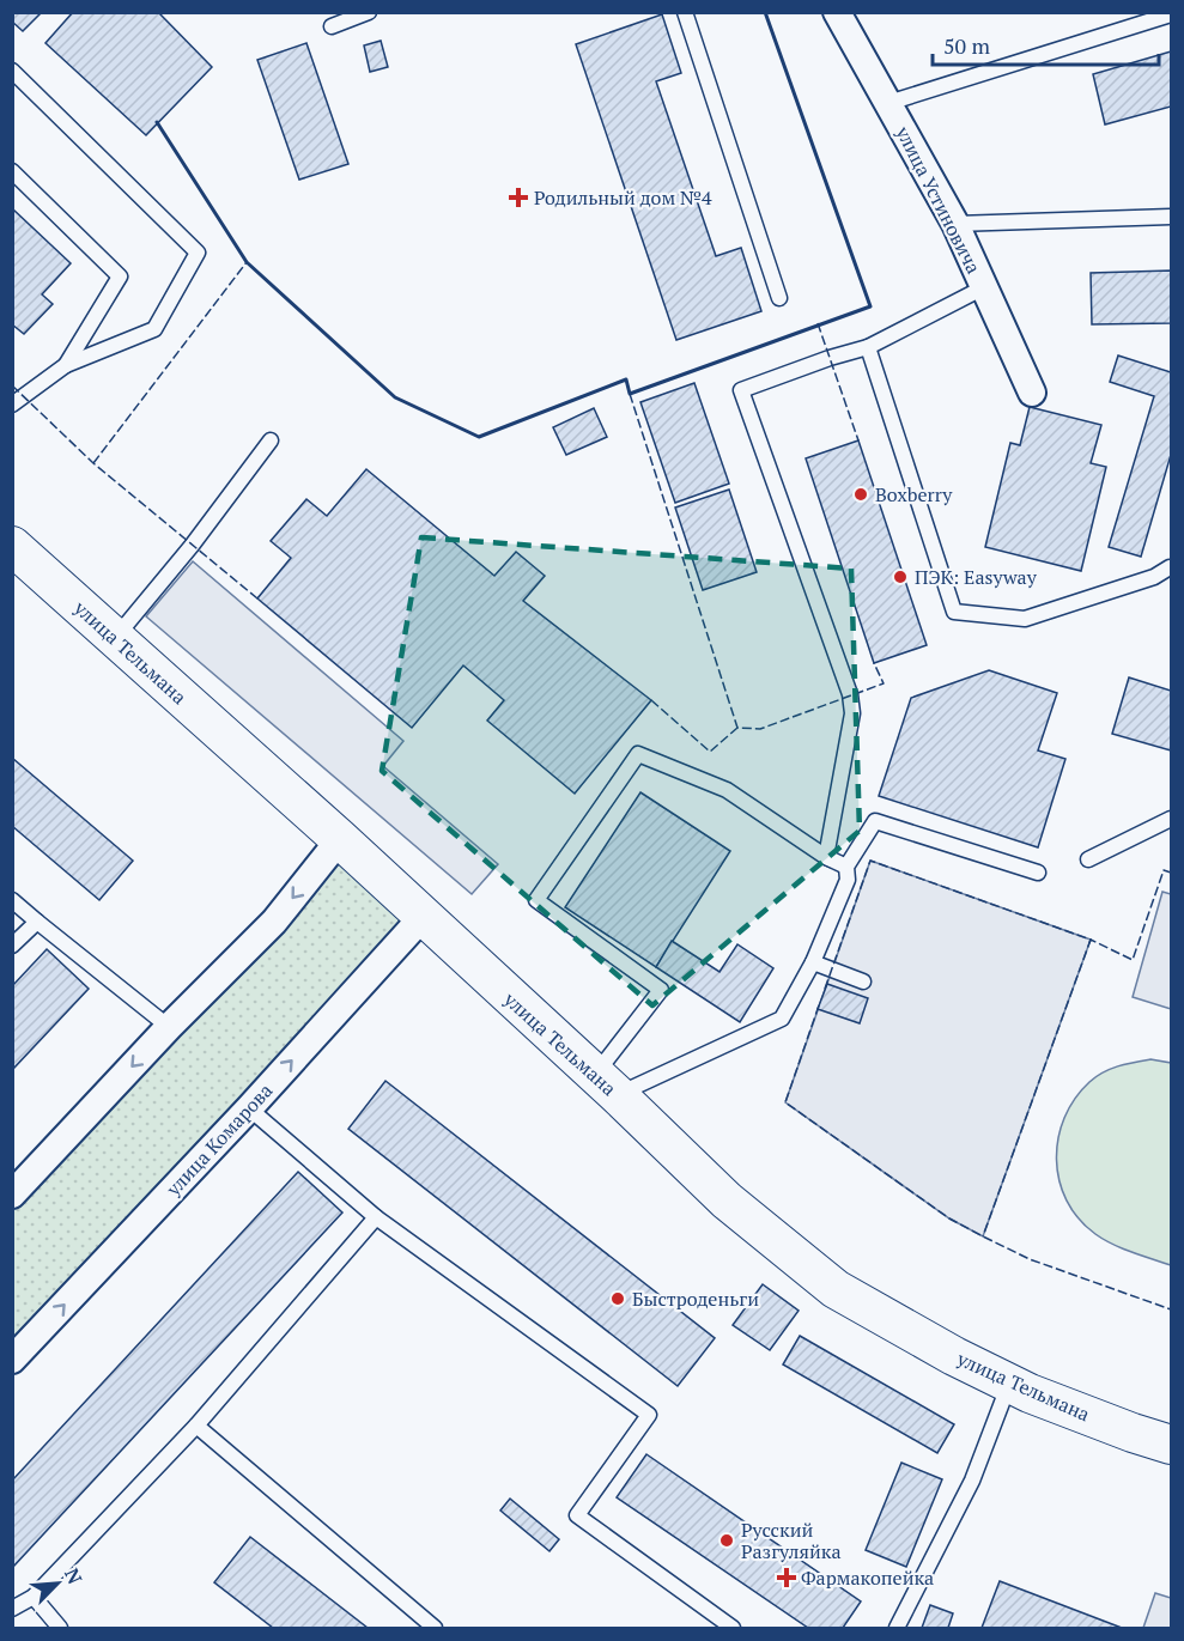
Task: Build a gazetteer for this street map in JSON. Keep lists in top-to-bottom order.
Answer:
{
  "streets": {
    "main road": ["улица Тельмана"],
    "street": ["улица Устиновича", "улица Комарова"]
  },
  "crossings": [
    ["улица Тельмана", "улица Комарова"]
  ],
  "places": {
    "health": ["Родильный дом №4", "Фармакопейка"],
    "other": [
      "Boxberry",
      "ПЭК: Easyway",
      "Быстроденьги",
      "Русский Разгуляйка"
    ]
  },
  "scale_bar": "50 m",
  "north": "top right"
}
